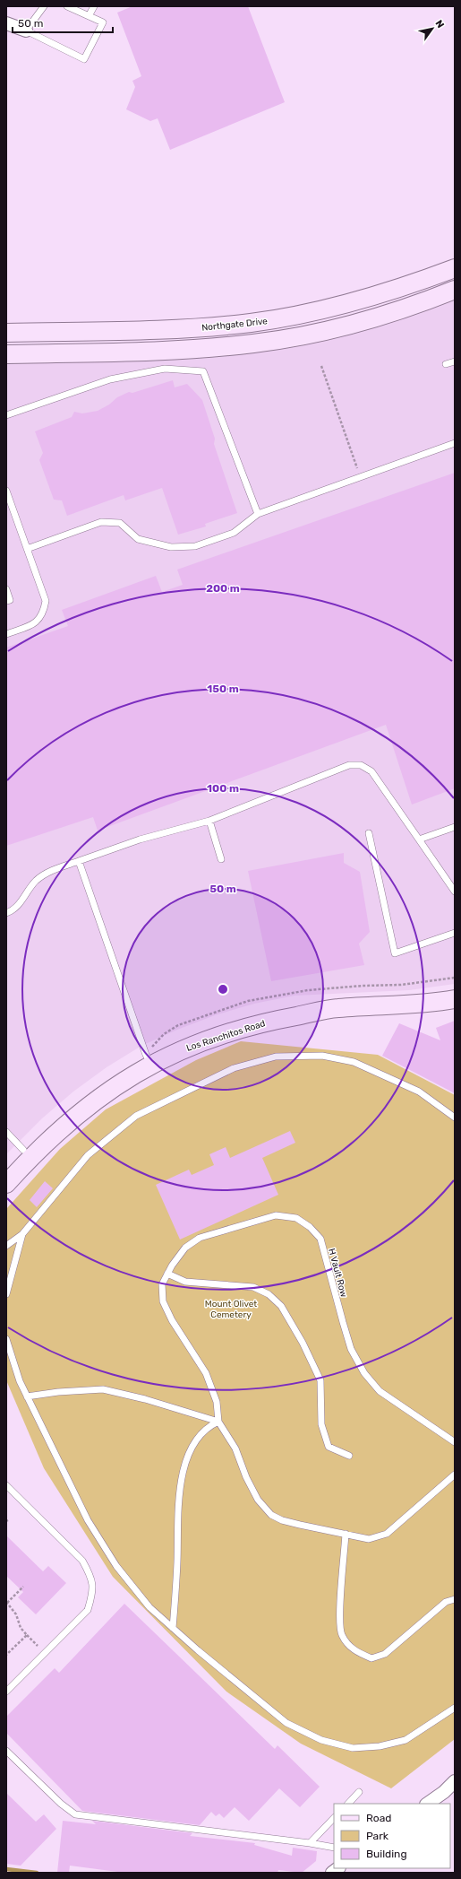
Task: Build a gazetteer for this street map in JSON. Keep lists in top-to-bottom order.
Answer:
{
  "streets": {
    "street": ["Northgate Drive", "Los Ranchitos Road"],
    "lane": ["H Vault Row"]
  },
  "parks": ["Mount Olivet Cemetery"],
  "legend": ["Road", "Park", "Building"],
  "scale_bar": "50 m",
  "north": "top right",
  "rings": [
    "200 m",
    "150 m",
    "100 m",
    "50 m"
  ]
}
